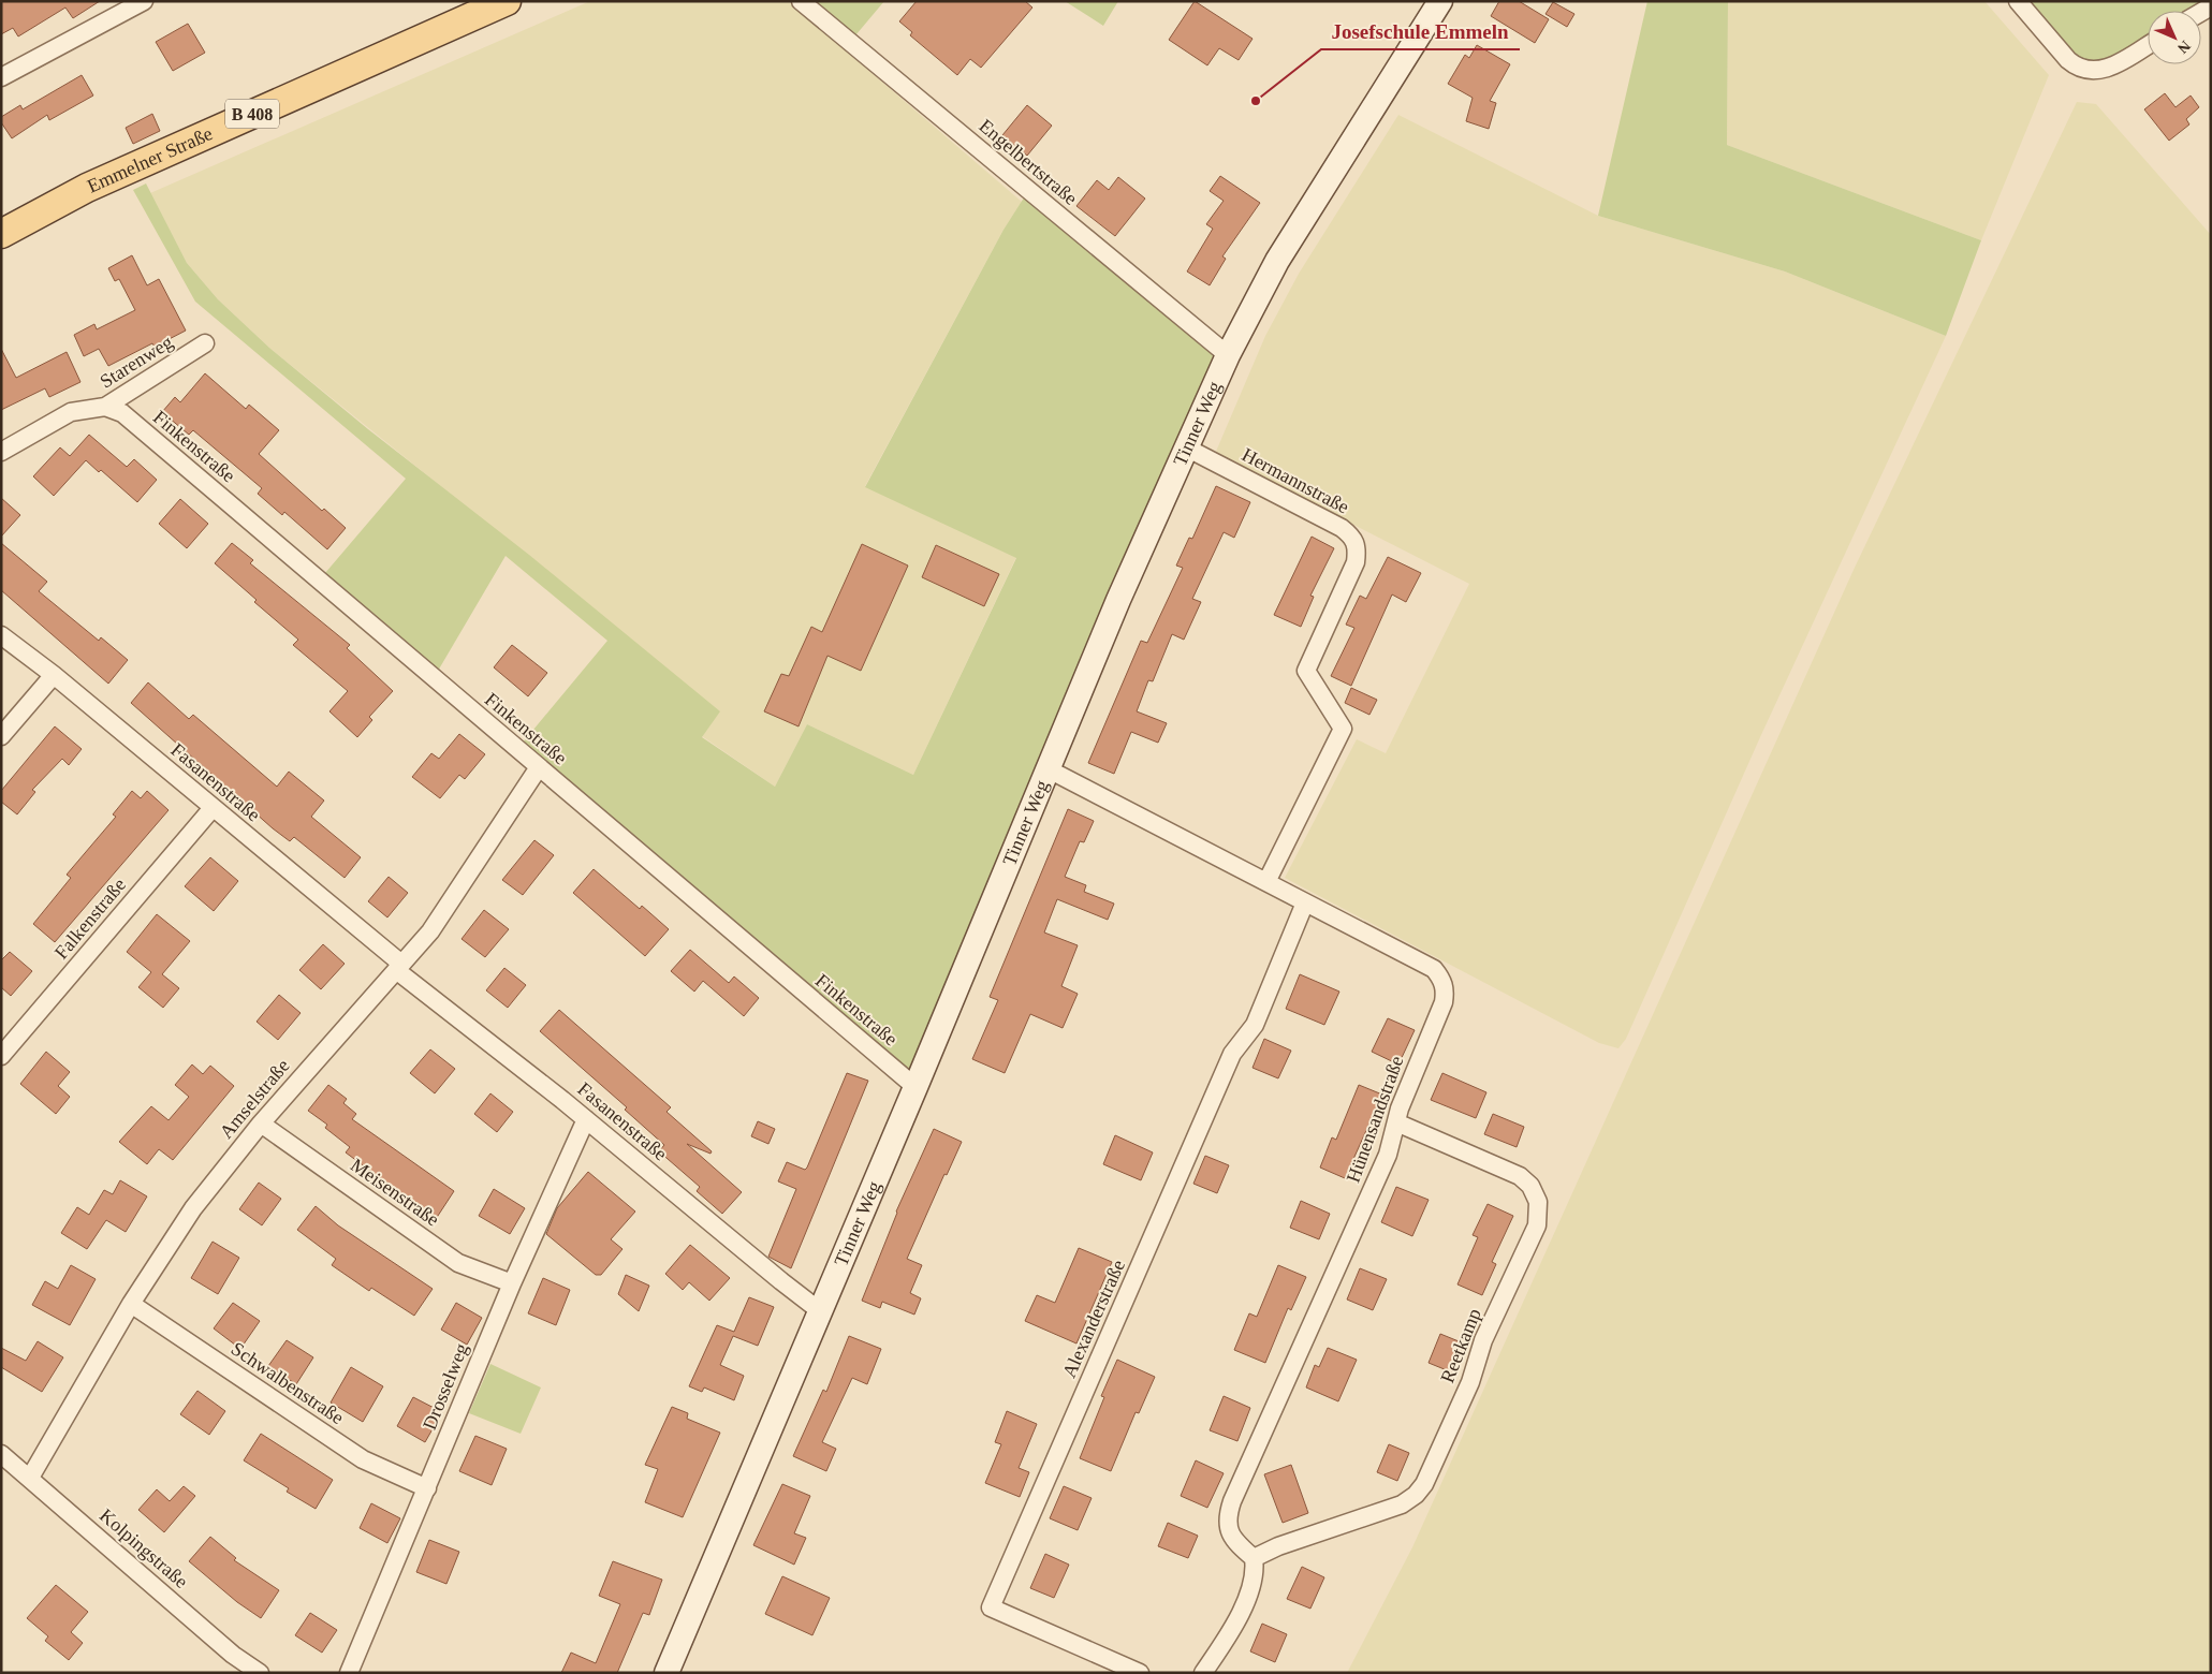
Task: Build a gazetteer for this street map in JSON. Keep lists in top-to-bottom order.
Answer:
{
  "streets": {
    "main road": ["B 408", "Emmelner Straße"],
    "street": [
      "Engelbertstraße",
      "Starenweg",
      "Tinner Weg",
      "Finkenstraße",
      "Hermannstraße",
      "Fasanenstraße",
      "Falkenstraße",
      "Amselstraße",
      "Hünensandstraße",
      "Meisenstraße",
      "Alexanderstraße",
      "Reetkamp",
      "Schwalbenstraße",
      "Drosselweg",
      "Kolpingstraße"
    ]
  },
  "crossings": [
    ["Engelbertstraße", "Tinner Weg"],
    ["Starenweg", "Finkenstraße"],
    ["Tinner Weg", "Finkenstraße"],
    ["Tinner Weg", "Hermannstraße"],
    ["Tinner Weg", "Fasanenstraße"],
    ["Tinner Weg", "Hünensandstraße"],
    ["Finkenstraße", "Amselstraße"],
    ["Hermannstraße", "Hünensandstraße"],
    ["Fasanenstraße", "Falkenstraße"],
    ["Fasanenstraße", "Amselstraße"],
    ["Fasanenstraße", "Drosselweg"],
    ["Amselstraße", "Meisenstraße"],
    ["Amselstraße", "Schwalbenstraße"],
    ["Amselstraße", "Kolpingstraße"],
    ["Hünensandstraße", "Alexanderstraße"],
    ["Hünensandstraße", "Reetkamp"],
    ["Meisenstraße", "Drosselweg"],
    ["Schwalbenstraße", "Drosselweg"]
  ],
  "places": ["Josefschule Emmeln"],
  "north": "bottom right"
}
